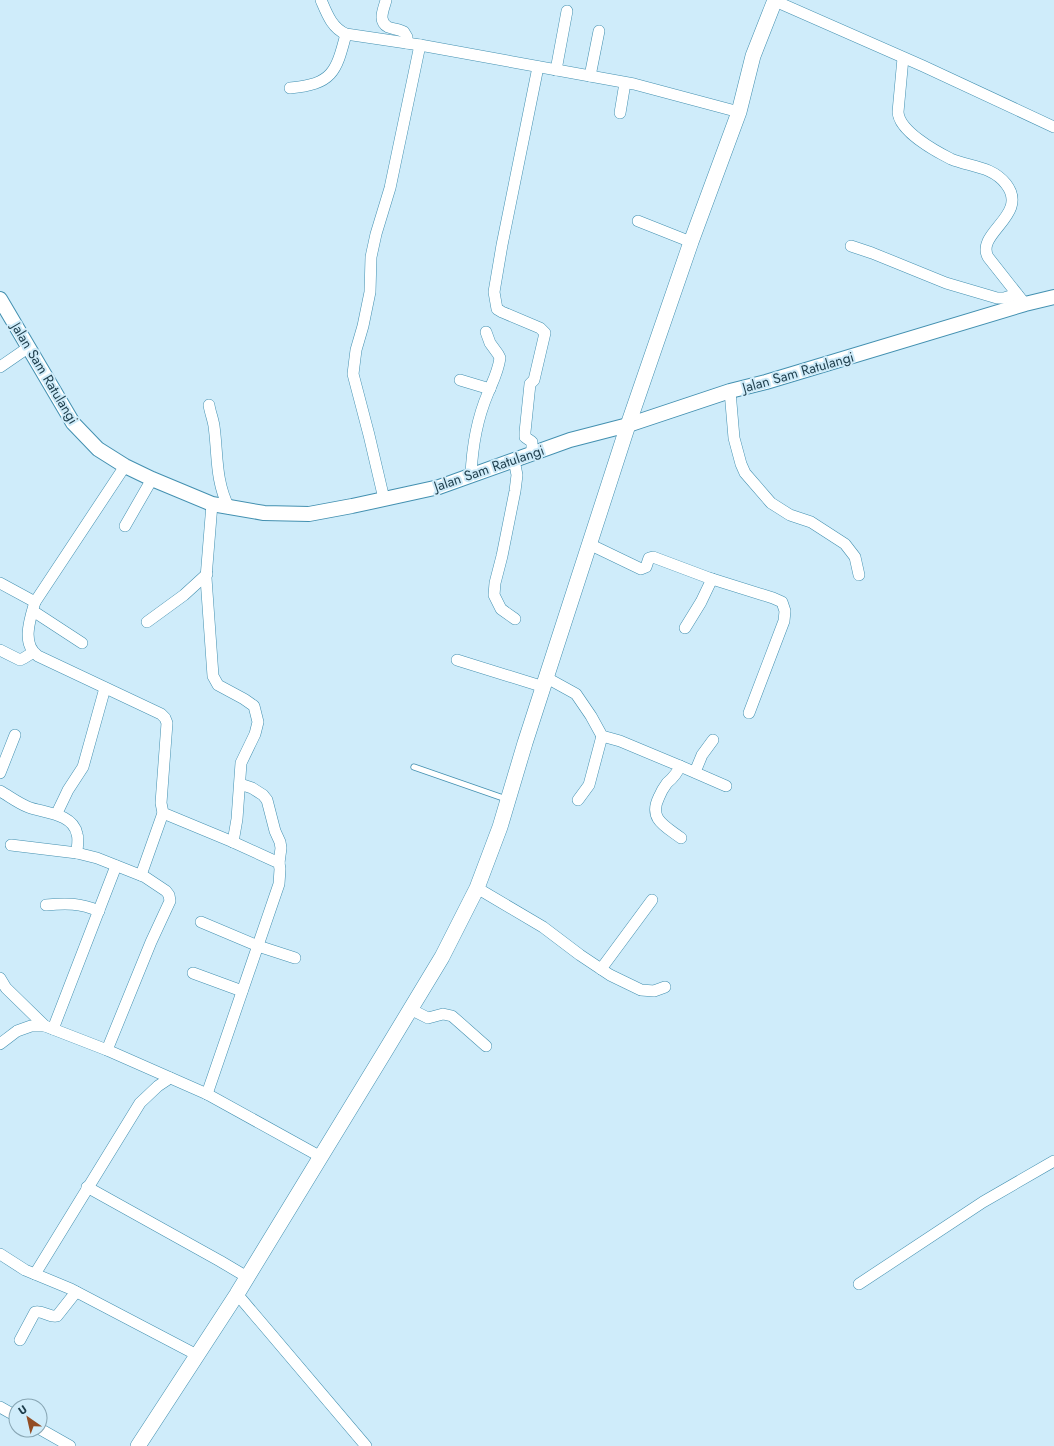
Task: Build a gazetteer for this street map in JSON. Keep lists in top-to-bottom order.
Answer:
{
  "streets": {
    "street": ["Jalan Sam Ratulangi"]
  },
  "north": "top left"
}
